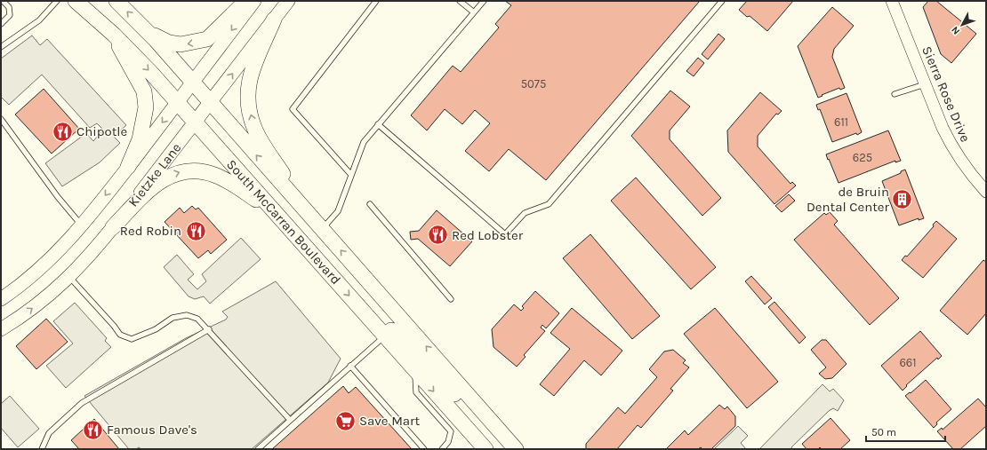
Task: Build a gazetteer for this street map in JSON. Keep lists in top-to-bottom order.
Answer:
{
  "streets": {
    "main road": ["Kietzke Lane", "South McCarran Boulevard"],
    "street": ["Sierra Rose Drive"]
  },
  "crossings": [
    ["Kietzke Lane", "South McCarran Boulevard"]
  ],
  "places": {
    "restaurant": [
      "Chipotle",
      "Red Robin",
      "Red Lobster",
      "Famous Dave's"
    ],
    "building": ["de Bruin Dental Center"],
    "supermarket": ["Save Mart"]
  },
  "house_numbers": [
    "5075",
    "611",
    "625",
    "661"
  ],
  "scale_bar": "50 m",
  "north": "bottom left"
}
